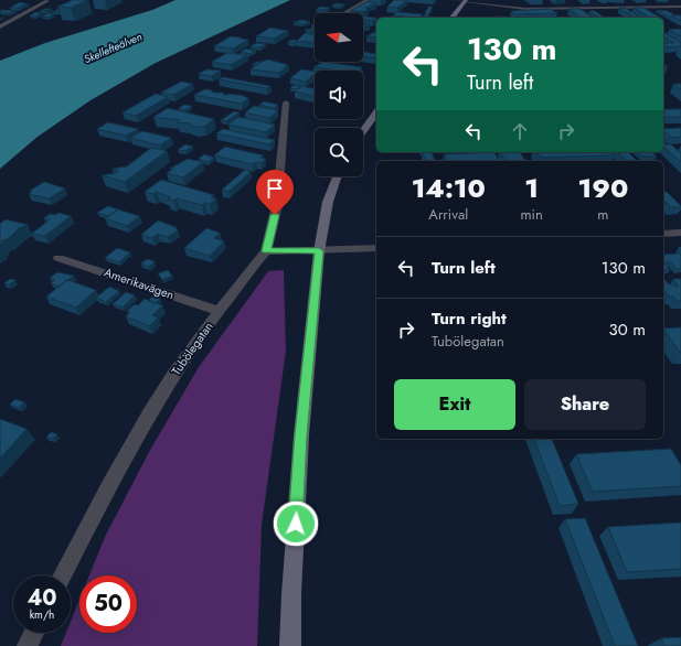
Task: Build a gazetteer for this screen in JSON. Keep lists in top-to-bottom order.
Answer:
{
  "streets": {
    "street": ["Amerikavägen", "Tubölegatan"]
  },
  "crossings": [
    ["Amerikavägen", "Tubölegatan"]
  ],
  "water": ["Skellefteälven"],
  "north": "left",
  "page": {
    "turn": ["130 m", "Turn left"],
    "eta": [
      "14:10",
      "Arrival",
      "1",
      "min",
      "190",
      "m"
    ],
    "list": [
      {
        "name": "Turn left",
        "value": "130 m"
      },
      {
        "name": "Turn right",
        "note": "Tubölegatan",
        "value": "30 m"
      }
    ],
    "buttons": ["Exit", "Share"],
    "speed": "40 km/h",
    "limit": "50"
  }
}
